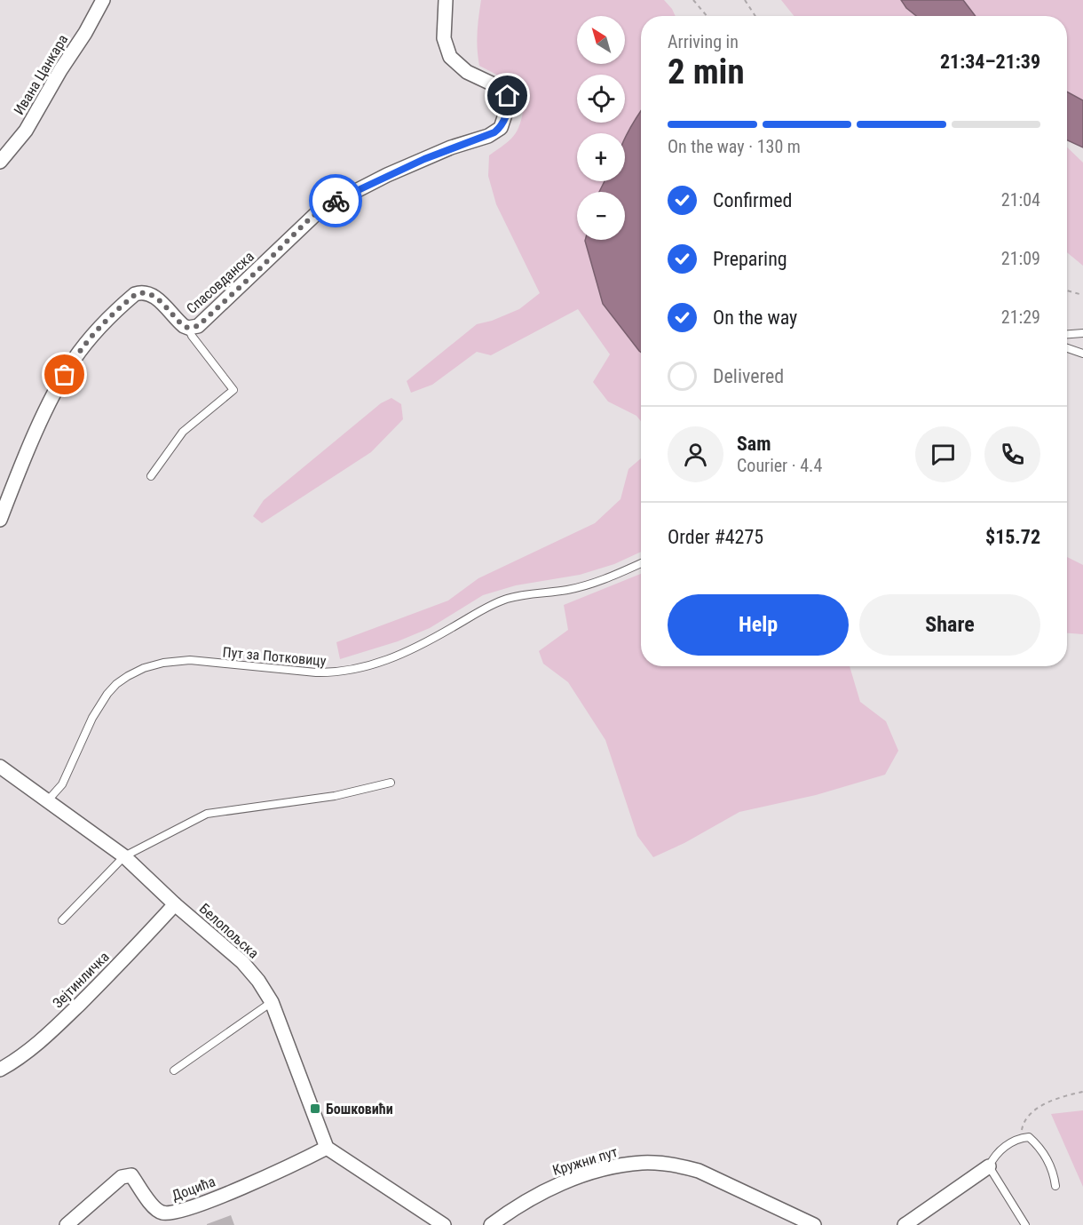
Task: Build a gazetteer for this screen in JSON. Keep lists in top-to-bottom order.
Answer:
{
  "streets": {
    "street": [
      "Ивана Цанкара",
      "Спасовданска",
      "Белопољска",
      "Зејтинличка",
      "Кружни пут",
      "Доцића"
    ],
    "lane": ["Пут за Потковицу"]
  },
  "crossings": [
    ["Пут за Потковицу", "Белопољска"],
    ["Белопољска", "Зејтинличка"],
    ["Белопољска", "Доцића"]
  ],
  "places": {
    "transit": ["Бошковићи"]
  },
  "north": "top left",
  "page": {
    "map_buttons": ["+", "−"],
    "heading": ["2 min", "Arriving in", "21:34–21:39"],
    "panel": [
      "Sam",
      "Courier · 4.4",
      "Order #4275",
      "$15.72"
    ],
    "bar": "On the way · 130 m",
    "list": [
      ["Confirmed", "21:04"],
      ["Preparing", "21:09"],
      ["On the way", "21:29"],
      "Delivered"
    ],
    "buttons": ["Help", "Share"]
  }
}
